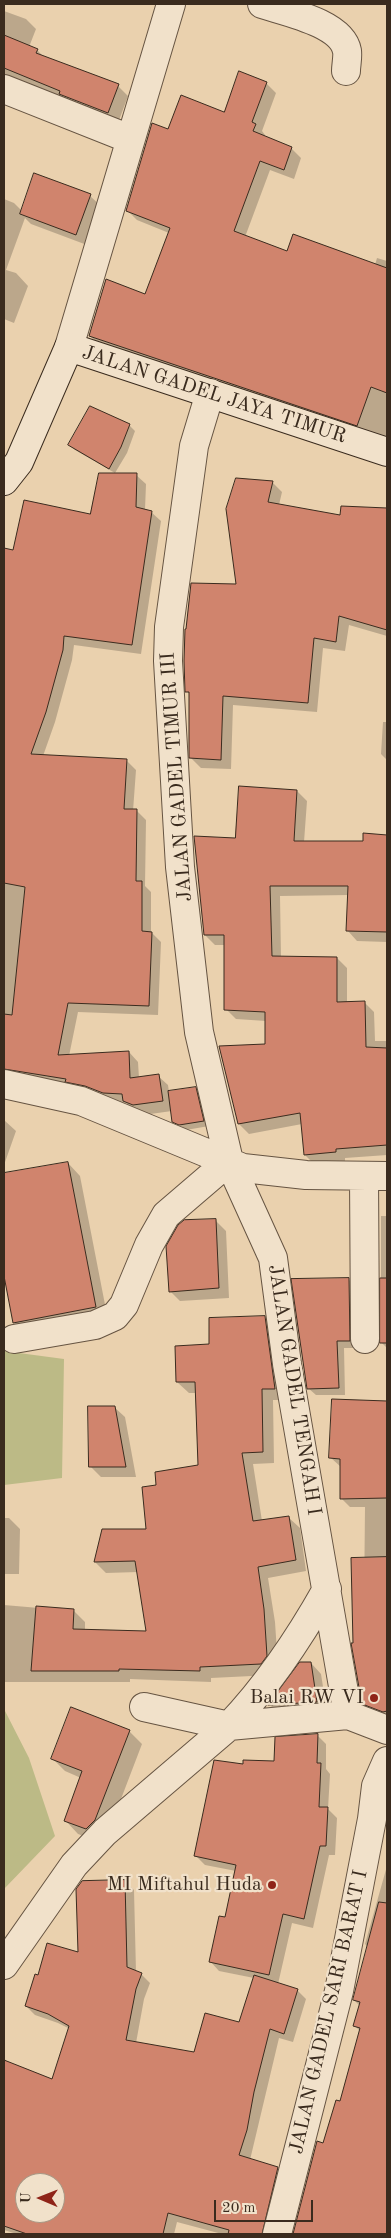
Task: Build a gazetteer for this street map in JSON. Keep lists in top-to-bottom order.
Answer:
{
  "streets": {
    "street": [
      "JALAN GADEL JAYA TIMUR",
      "JALAN GADEL TIMUR III",
      "JALAN GADEL TENGAH I",
      "JALAN GADEL SARI BARAT I"
    ]
  },
  "crossings": [
    ["JALAN GADEL JAYA TIMUR", "JALAN GADEL TIMUR III"],
    ["JALAN GADEL TIMUR III", "JALAN GADEL TENGAH I"]
  ],
  "places": ["Balai RW VI", "MI Miftahul Huda"],
  "scale_bar": "20 m",
  "north": "left"
}
